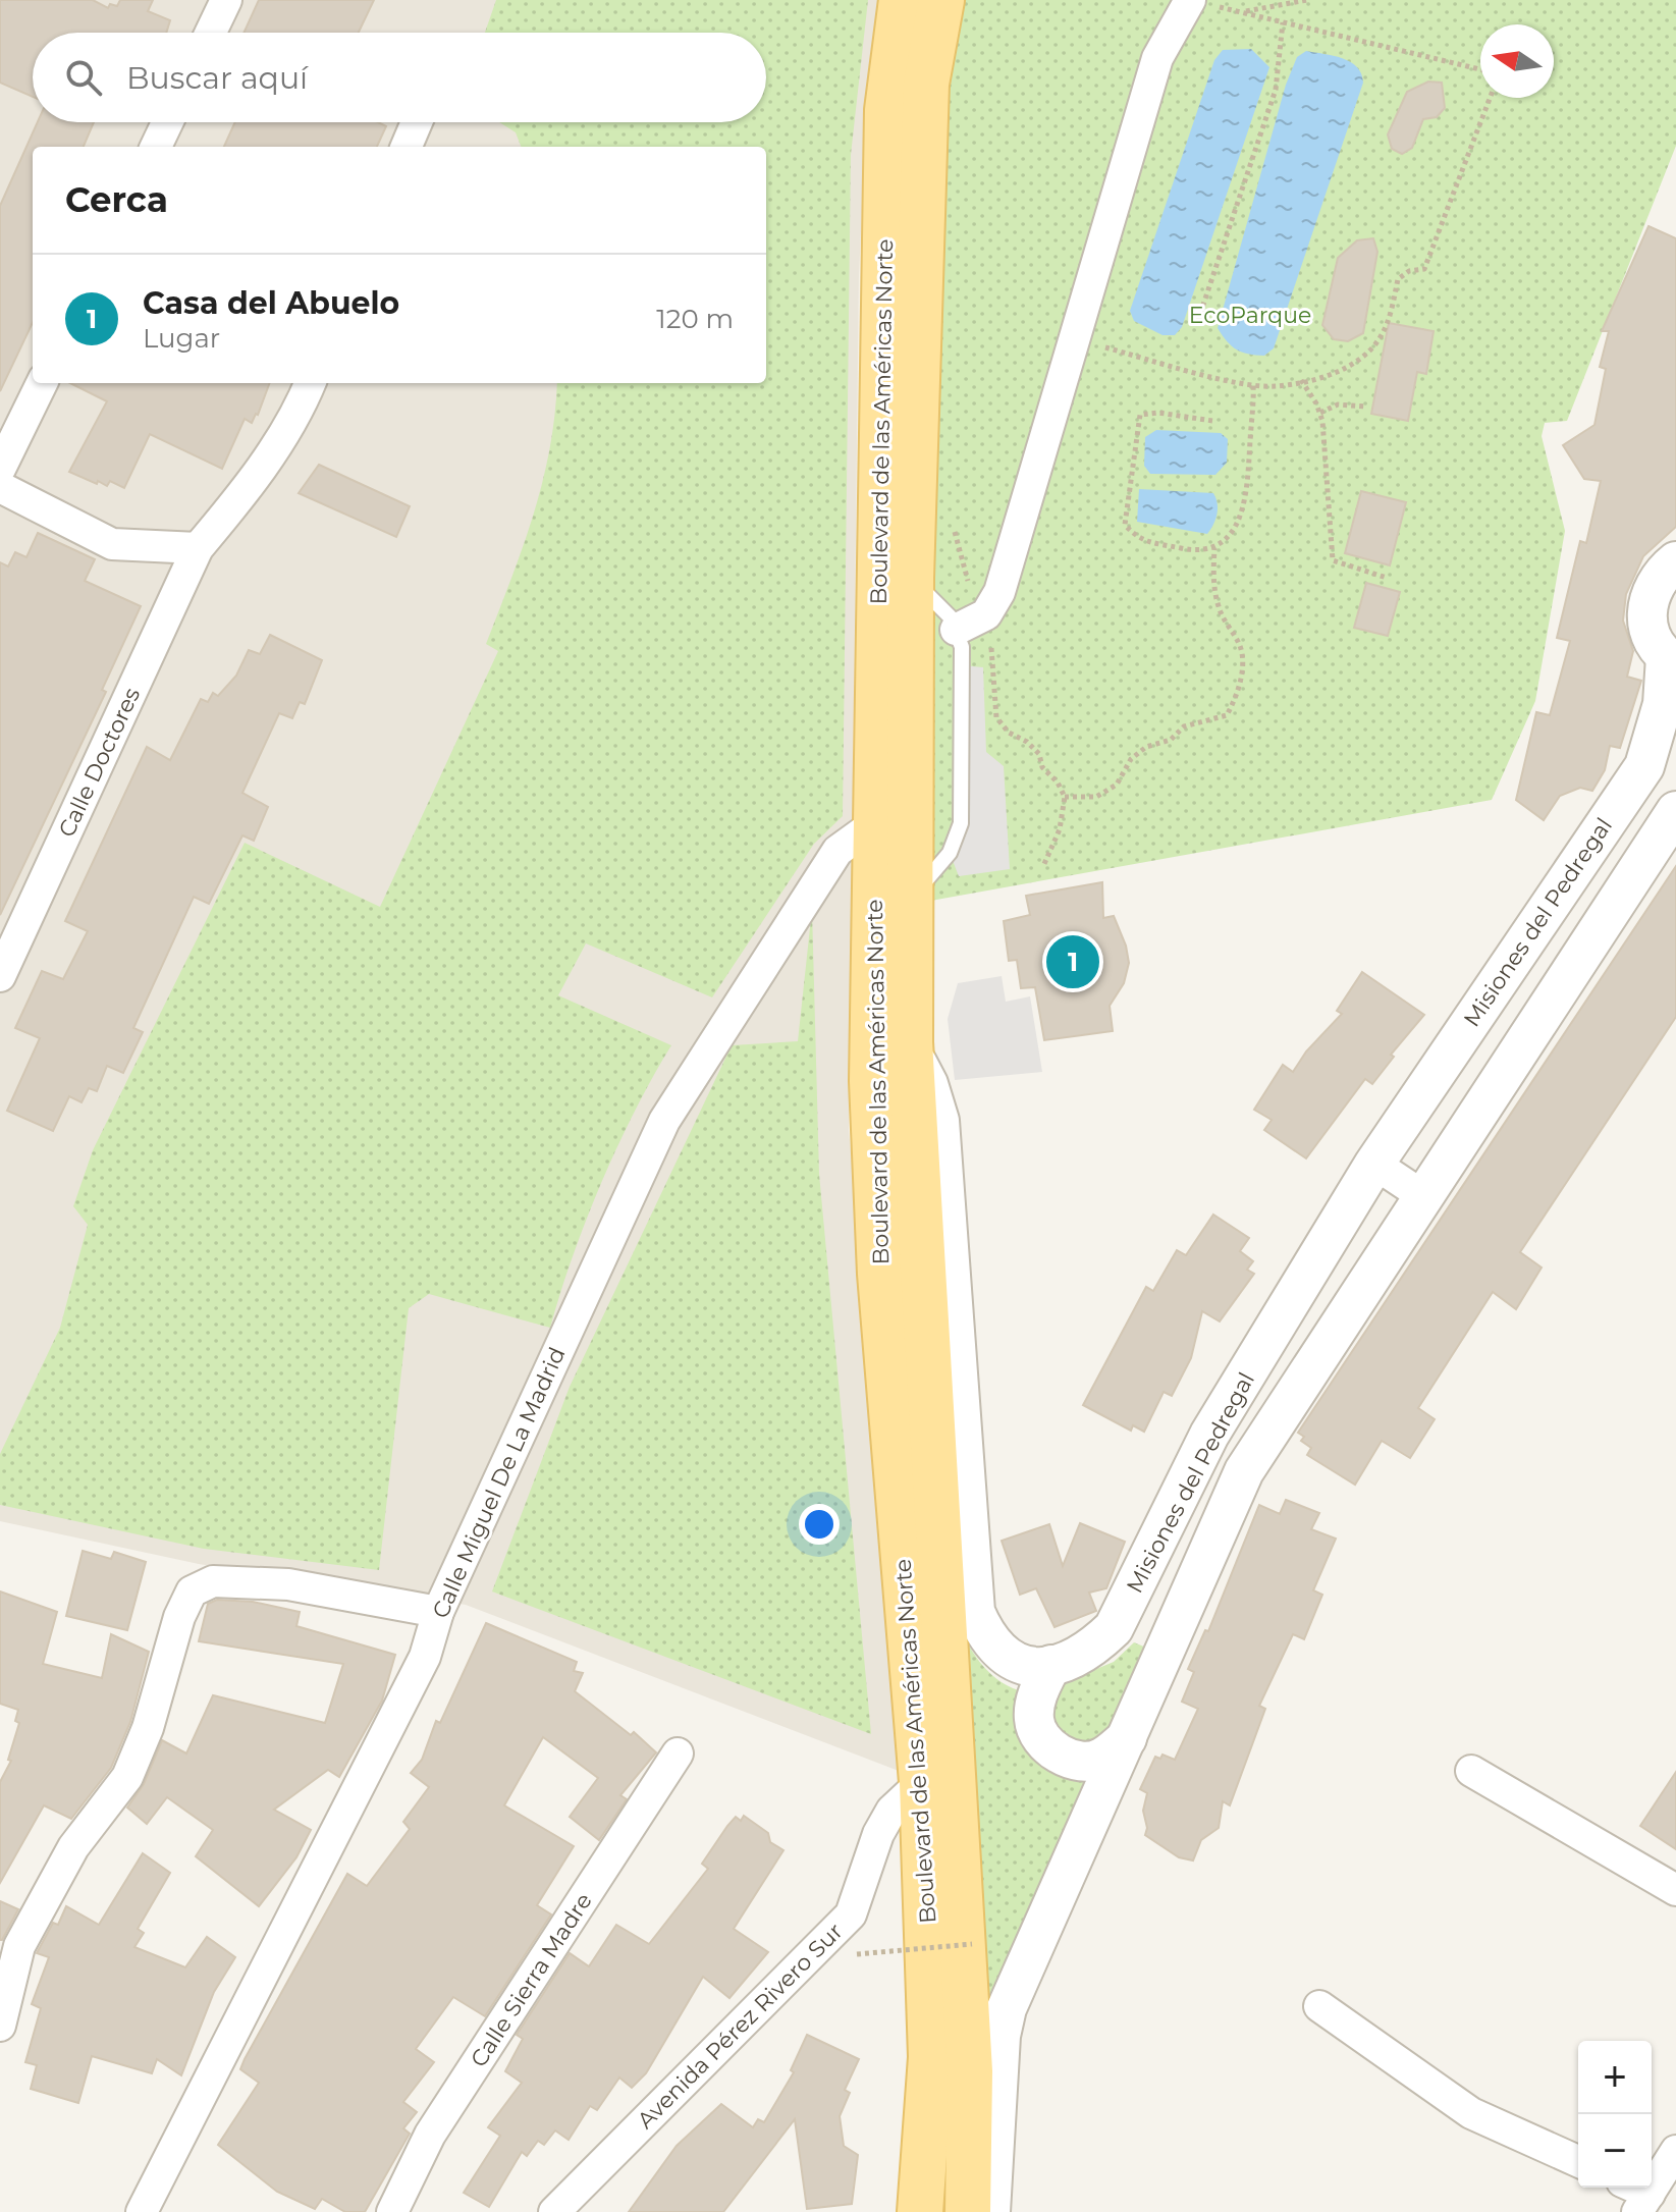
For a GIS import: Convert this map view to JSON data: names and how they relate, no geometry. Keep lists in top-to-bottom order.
{
  "streets": {
    "main road": ["Boulevard de las Américas Norte"],
    "street": [
      "Calle Doctores",
      "Misiones del Pedregal",
      "Calle Miguel De La Madrid",
      "Calle Sierra Madre",
      "Avenida Pérez Rivero Sur"
    ]
  },
  "crossings": [
    ["Boulevard de las Américas Norte", "Misiones del Pedregal"],
    ["Boulevard de las Américas Norte", "Calle Miguel De La Madrid"],
    ["Boulevard de las Américas Norte", "Avenida Pérez Rivero Sur"]
  ],
  "parks": ["EcoParque"],
  "north": "left",
  "page": {
    "search": "Buscar aquí",
    "heading": "Cerca",
    "list": [
      {
        "mark": "1",
        "name": "Casa del Abuelo",
        "note": "Lugar",
        "value": "120 m"
      }
    ],
    "pins": "1",
    "map_buttons": ["+", "−"]
  }
}
